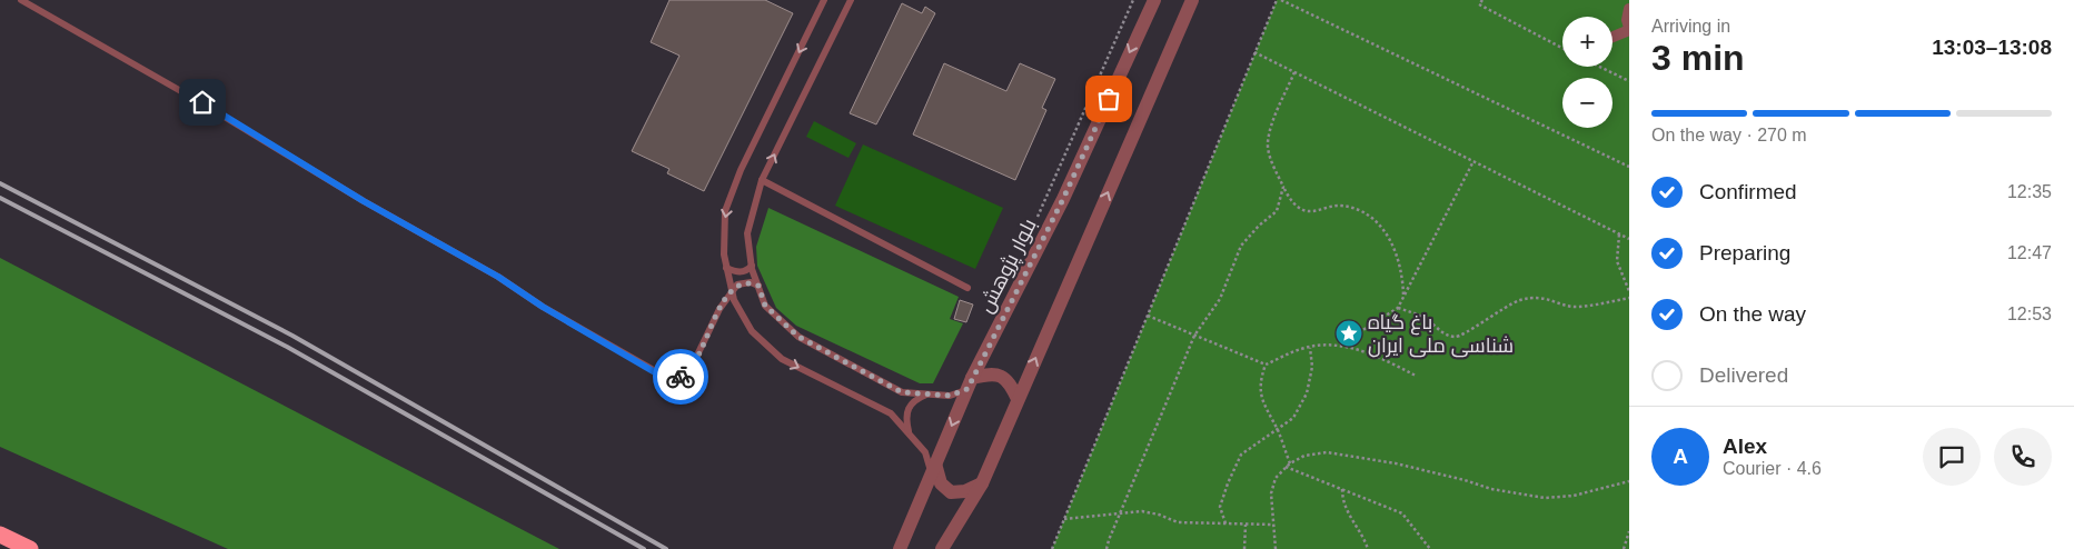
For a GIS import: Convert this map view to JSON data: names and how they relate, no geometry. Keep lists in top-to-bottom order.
{
  "streets": {
    "street": ["بلوار پژوهش"]
  },
  "places": {
    "place": ["باغ گیاه‌ شناسی ملی ایران"]
  },
  "page": {
    "heading": ["3 min", "Arriving in", "13:03–13:08"],
    "panel": ["Alex", "Courier · 4.6"],
    "map_buttons": ["+", "−"],
    "bar": "On the way · 270 m",
    "list": [
      ["Confirmed", "12:35"],
      ["Preparing", "12:47"],
      ["On the way", "12:53"],
      "Delivered"
    ],
    "round": "A"
  }
}
